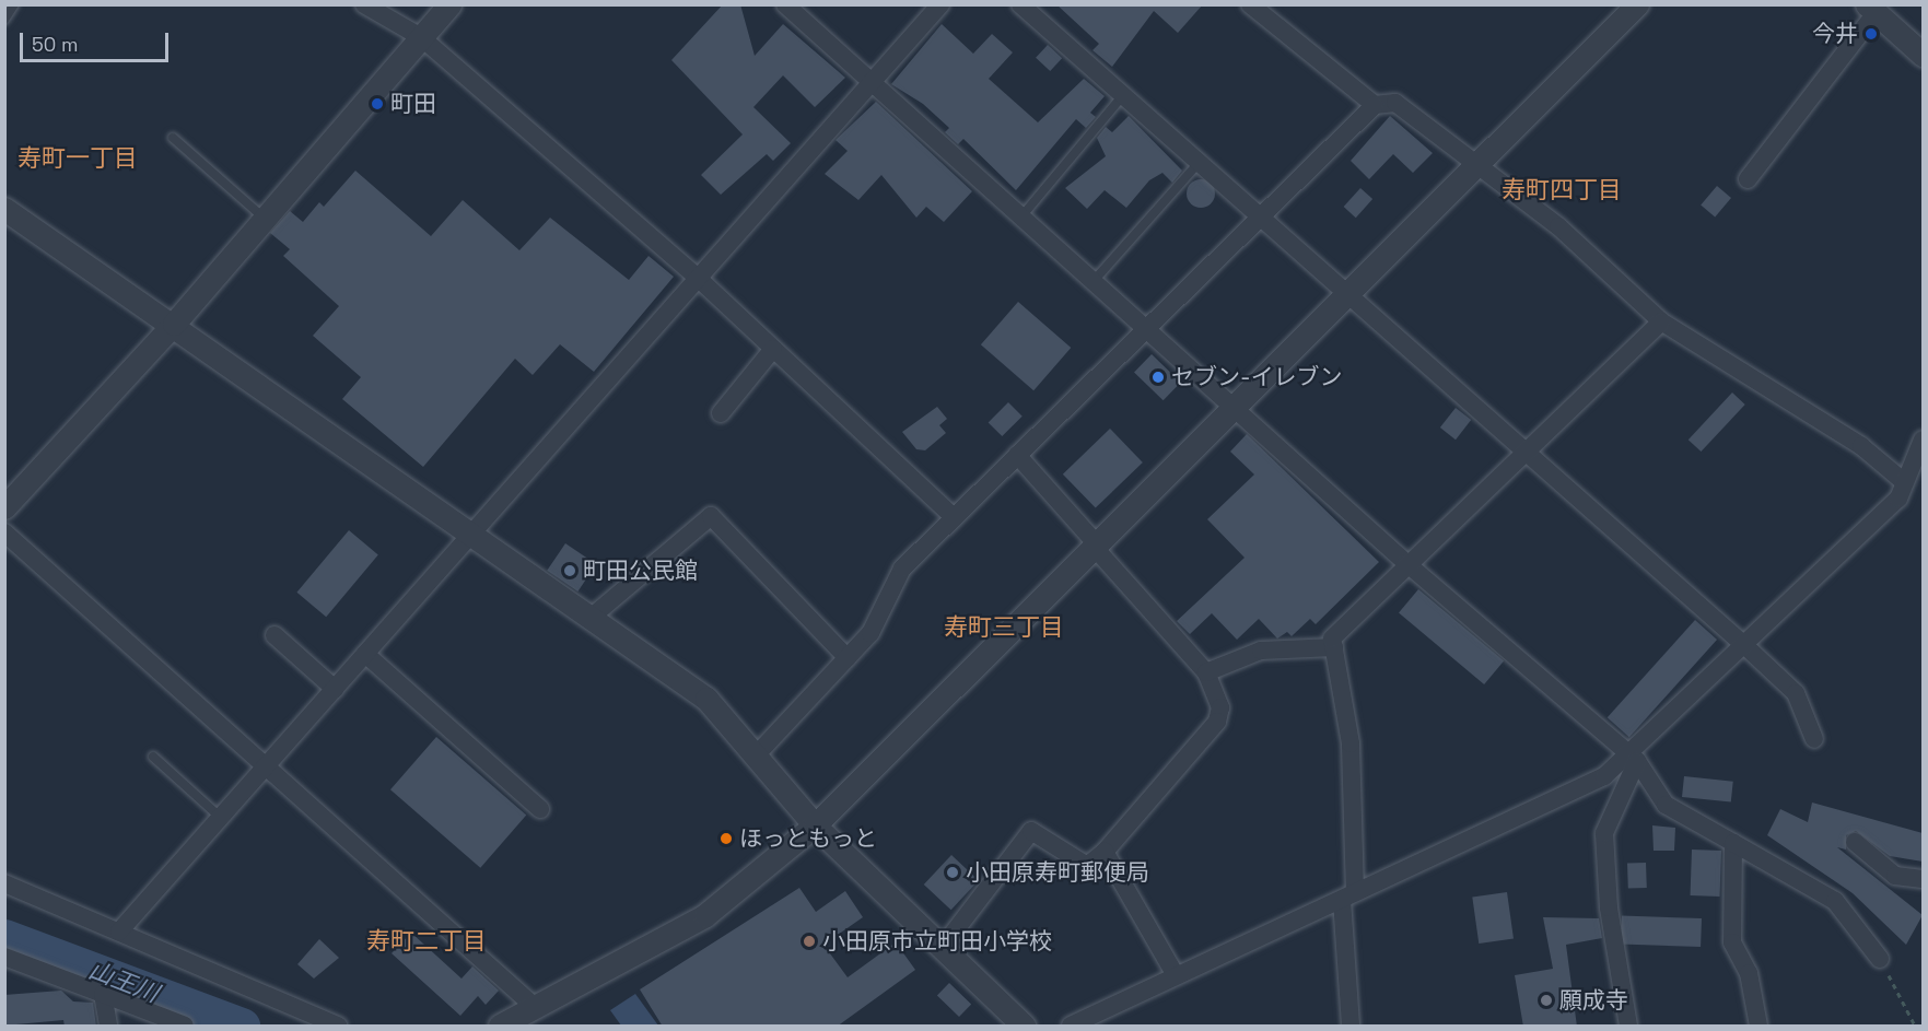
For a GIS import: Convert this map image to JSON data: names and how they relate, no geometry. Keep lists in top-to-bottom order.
{
  "districts": [
    "寿町一丁目",
    "寿町四丁目",
    "寿町三丁目",
    "寿町二丁目"
  ],
  "water": ["山王川"],
  "places": [
    "今井",
    "町田",
    "セブン-イレブン",
    "町田公民館",
    "ほっともっと",
    "小田原寿町郵便局",
    "小田原市立町田小学校",
    "願成寺"
  ],
  "scale_bar": "50 m"
}
